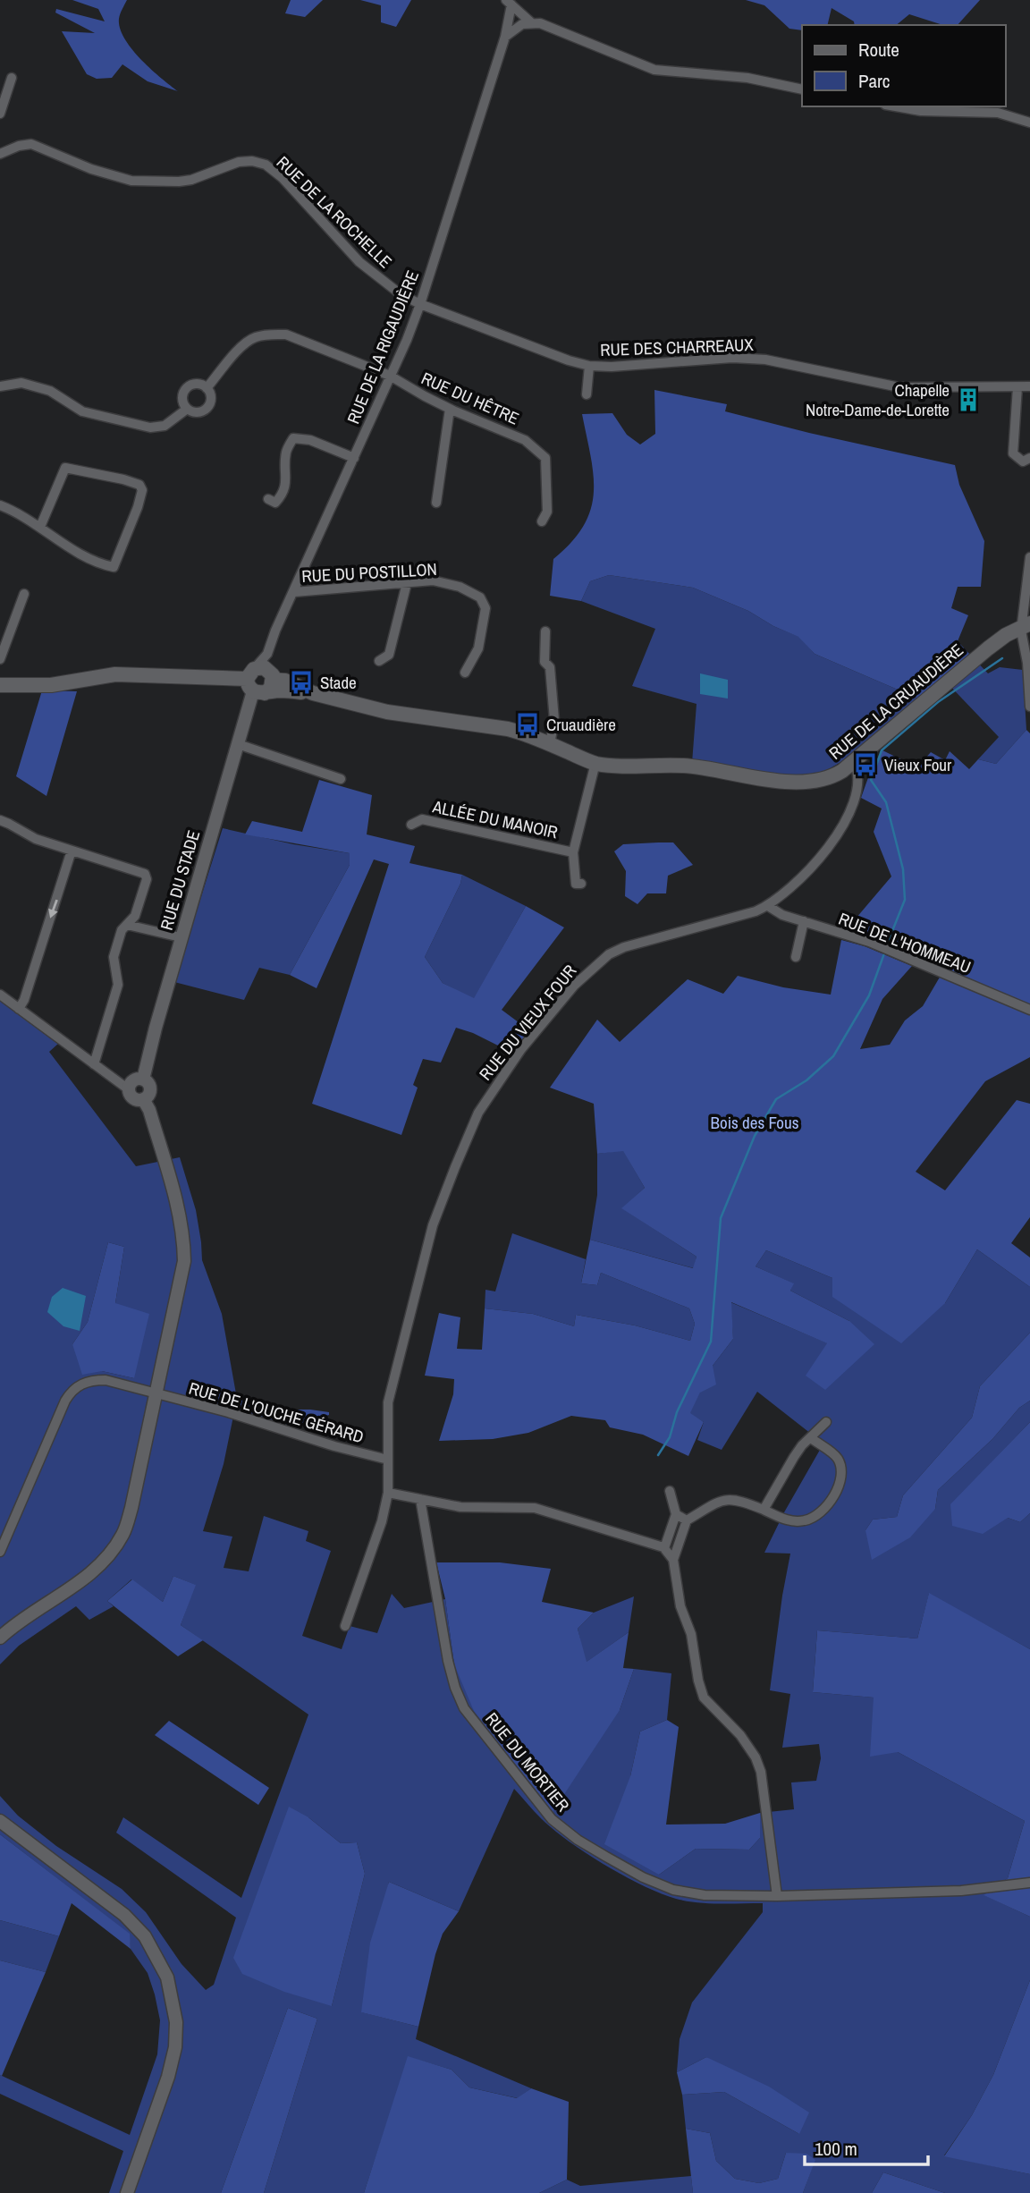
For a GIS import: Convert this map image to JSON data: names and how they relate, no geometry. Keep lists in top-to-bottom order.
{
  "streets": {
    "main road": ["RUE DE LA CRUAUDIÈRE"],
    "street": [
      "RUE DE LA ROCHELLE",
      "RUE DE LA RIGAUDIÈRE",
      "RUE DES CHARREAUX",
      "RUE DU HÊTRE",
      "RUE DU POSTILLON",
      "ALLÉE DU MANOIR",
      "RUE DU STADE",
      "RUE DE L'HOMMEAU",
      "RUE DU VIEUX FOUR",
      "RUE DE L'OUCHE GÉRARD",
      "RUE DU MORTIER"
    ]
  },
  "crossings": [
    ["RUE DE LA ROCHELLE", "RUE DE LA RIGAUDIÈRE"],
    ["RUE DE LA ROCHELLE", "RUE DES CHARREAUX"],
    ["RUE DE LA RIGAUDIÈRE", "RUE DES CHARREAUX"],
    ["RUE DE LA RIGAUDIÈRE", "RUE DU HÊTRE"],
    ["RUE DE LA RIGAUDIÈRE", "RUE DU POSTILLON"],
    ["RUE DE LA RIGAUDIÈRE", "RUE DE LA CRUAUDIÈRE"],
    ["RUE DE LA RIGAUDIÈRE", "RUE DU STADE"],
    ["RUE DE LA CRUAUDIÈRE", "ALLÉE DU MANOIR"],
    ["RUE DE LA CRUAUDIÈRE", "RUE DU STADE"],
    ["RUE DE LA CRUAUDIÈRE", "RUE DU VIEUX FOUR"],
    ["RUE DE L'HOMMEAU", "RUE DU VIEUX FOUR"],
    ["RUE DU VIEUX FOUR", "RUE DE L'OUCHE GÉRARD"]
  ],
  "parks": ["Bois des Fous"],
  "places": {
    "building": ["Chapelle Notre-Dame-de-Lorette"],
    "bus stop": ["Stade", "Cruaudière", "Vieux Four"]
  },
  "legend": ["Route", "Parc"],
  "scale_bar": "100 m"
}
